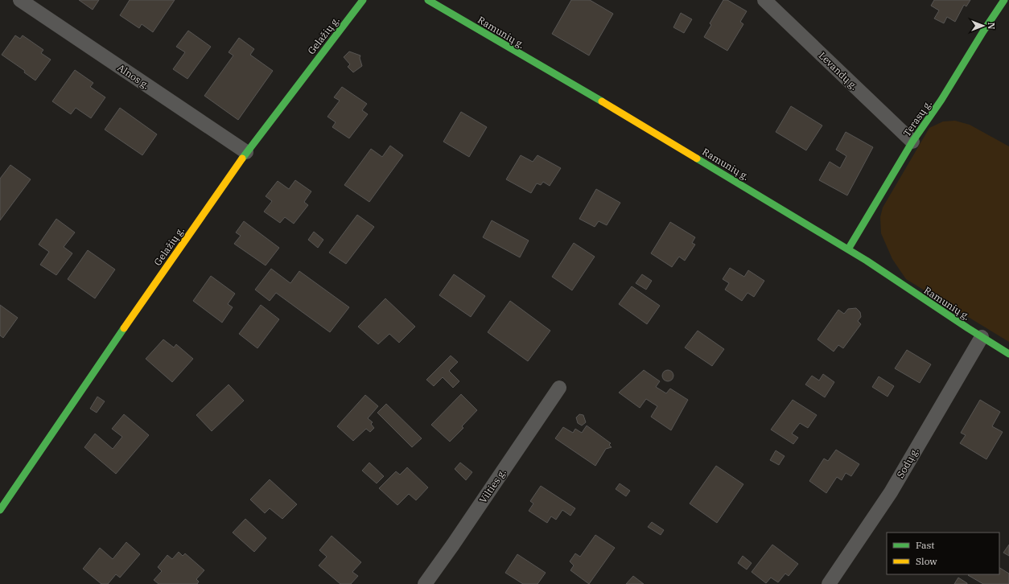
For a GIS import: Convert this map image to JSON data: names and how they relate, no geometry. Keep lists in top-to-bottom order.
{
  "streets": {
    "street": [
      "Ramunių g.",
      "Gelažių g.",
      "Levandų g.",
      "Alnos g.",
      "Terasų g.",
      "Sodų g.",
      "Vilties g."
    ]
  },
  "crossings": [
    ["Ramunių g.", "Terasų g."],
    ["Ramunių g.", "Sodų g."],
    ["Gelažių g.", "Alnos g."],
    ["Levandų g.", "Terasų g."]
  ],
  "legend": ["Fast", "Slow"],
  "north": "right"
}
